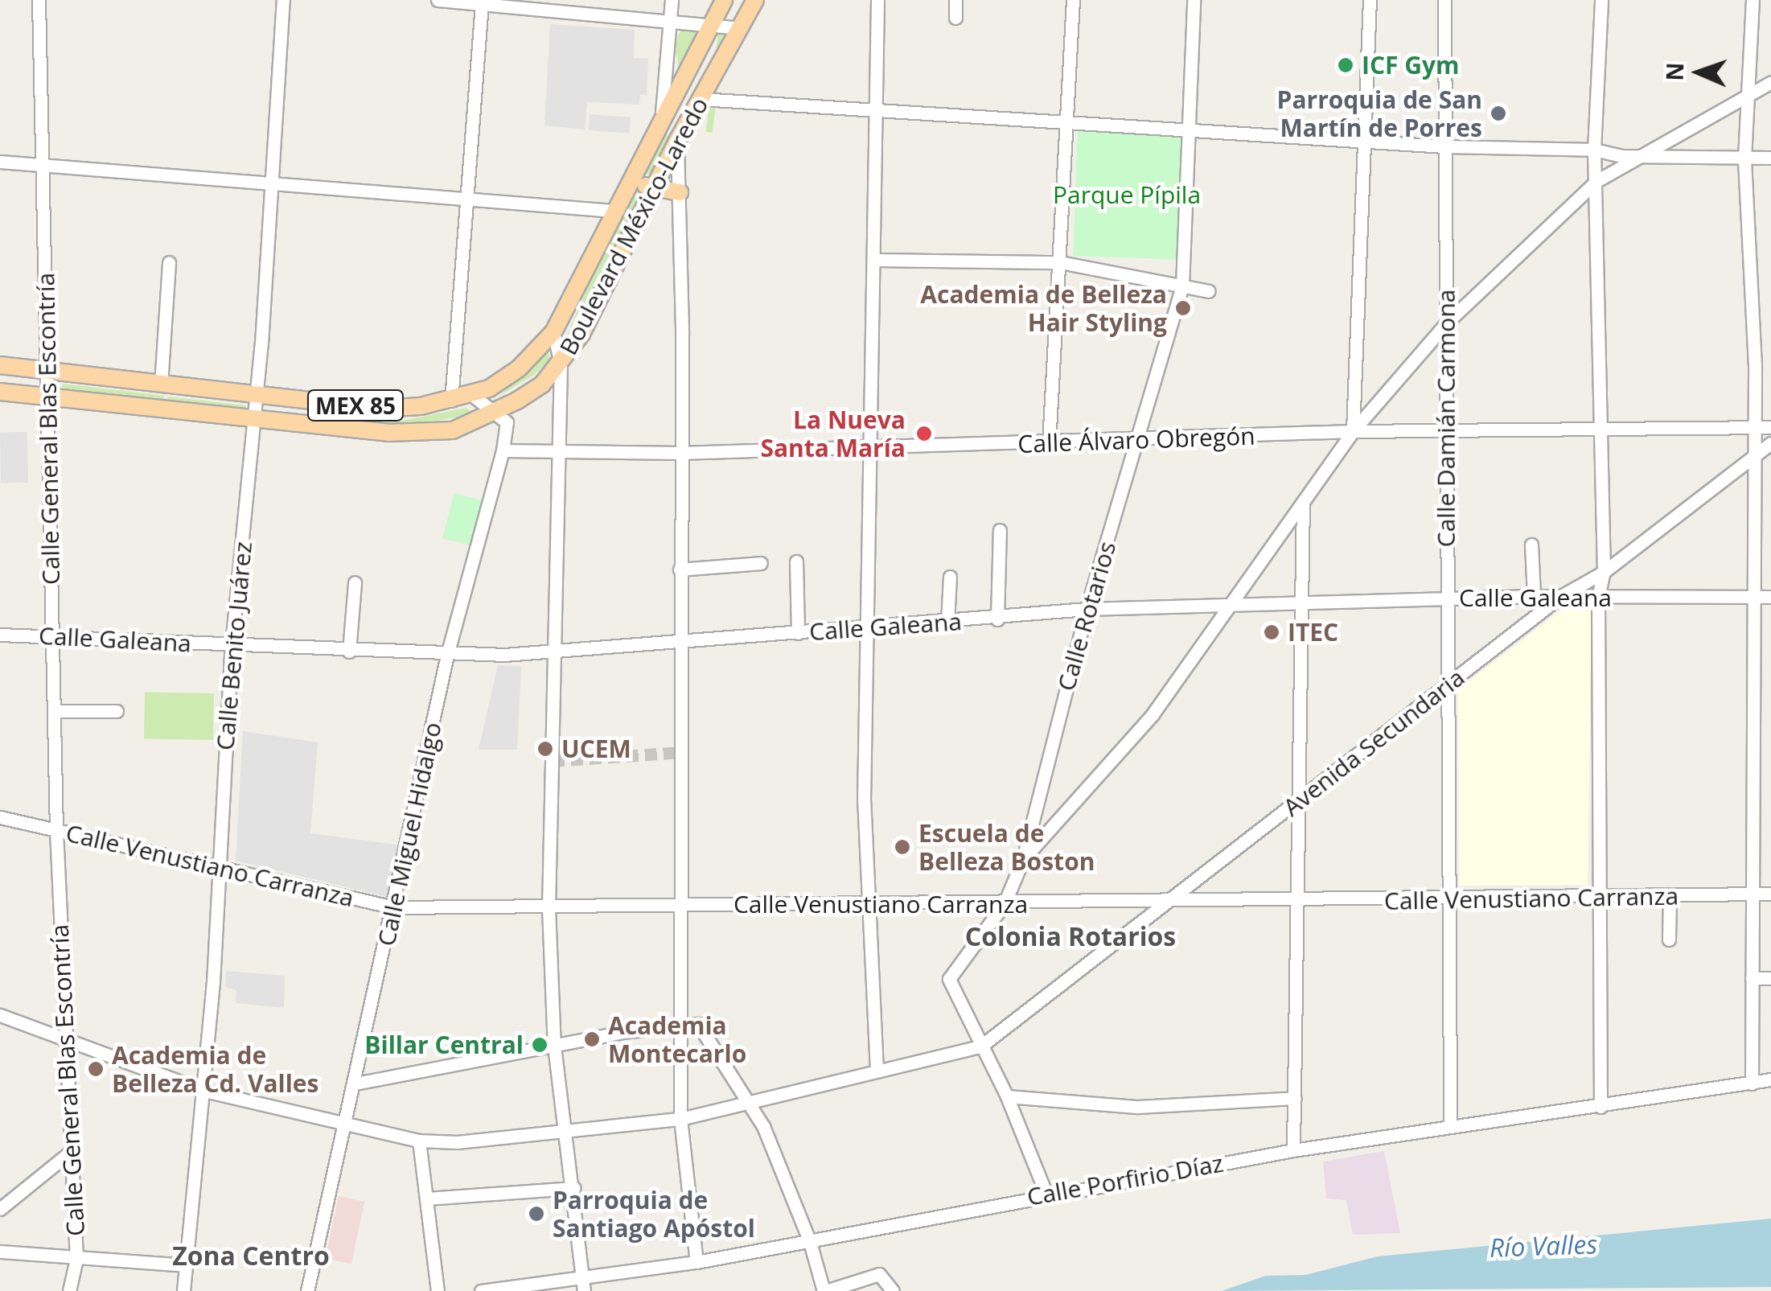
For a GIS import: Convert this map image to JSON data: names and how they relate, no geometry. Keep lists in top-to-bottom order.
{
  "streets": {
    "main road": ["Boulevard México-Laredo", "MEX 85"],
    "street": [
      "Calle Damián Carmona",
      "Calle General Blas Escontría",
      "Calle Álvaro Obregón",
      "Calle Galeana",
      "Calle Rotarios",
      "Calle Benito Juárez",
      "Avenida Secundaria",
      "Calle Miguel Hidalgo",
      "Calle Venustiano Carranza",
      "Calle Porfirio Díaz"
    ]
  },
  "crossings": [
    ["Boulevard México-Laredo", "Calle General Blas Escontría"],
    ["Boulevard México-Laredo", "Calle Benito Juárez"],
    ["Boulevard México-Laredo", "Calle Miguel Hidalgo"],
    ["Calle Damián Carmona", "Calle Álvaro Obregón"],
    ["Calle Damián Carmona", "Calle Galeana"],
    ["Calle Damián Carmona", "Avenida Secundaria"],
    ["Calle Damián Carmona", "Calle Venustiano Carranza"],
    ["Calle Damián Carmona", "Calle Porfirio Díaz"],
    ["Calle General Blas Escontría", "Calle Galeana"],
    ["Calle General Blas Escontría", "Calle Venustiano Carranza"],
    ["Calle Álvaro Obregón", "Calle Rotarios"],
    ["Calle Álvaro Obregón", "Calle Miguel Hidalgo"],
    ["Calle Galeana", "Calle Rotarios"],
    ["Calle Galeana", "Calle Benito Juárez"],
    ["Calle Galeana", "Avenida Secundaria"],
    ["Calle Galeana", "Calle Miguel Hidalgo"],
    ["Calle Rotarios", "Avenida Secundaria"],
    ["Calle Rotarios", "Calle Venustiano Carranza"],
    ["Calle Rotarios", "Calle Porfirio Díaz"],
    ["Calle Benito Juárez", "Calle Venustiano Carranza"],
    ["Avenida Secundaria", "Calle Venustiano Carranza"],
    ["Calle Miguel Hidalgo", "Calle Venustiano Carranza"]
  ],
  "districts": ["Colonia Rotarios", "Zona Centro"],
  "water": ["Río Valles"],
  "parks": ["Parque Pípila"],
  "places": [
    "ICF Gym",
    "Parroquia de San Martín de Porres",
    "Academia de Belleza Hair Styling",
    "La Nueva Santa María",
    "ITEC",
    "UCEM",
    "Escuela de Belleza Boston",
    "Academia Montecarlo",
    "Billar Central",
    "Academia de Belleza Cd. Valles",
    "Parroquia de Santiago Apóstol"
  ],
  "north": "left"
}
